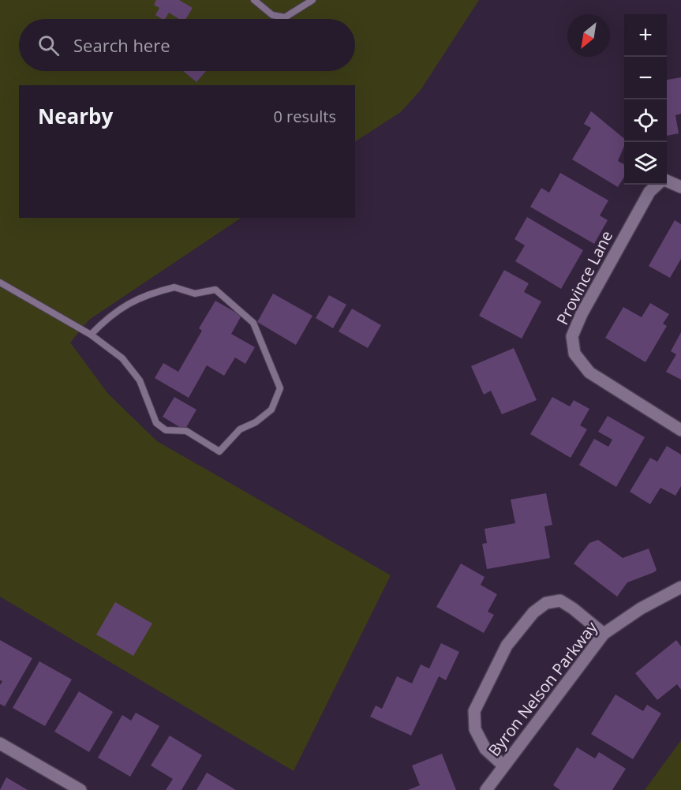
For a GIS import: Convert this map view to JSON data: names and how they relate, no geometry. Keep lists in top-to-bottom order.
{
  "streets": {
    "street": ["Province Lane", "Byron Nelson Parkway"]
  },
  "north": "bottom left",
  "page": {
    "map_buttons": ["+", "−"],
    "search": "Search here",
    "heading": ["Nearby", "0 results"]
  }
}
